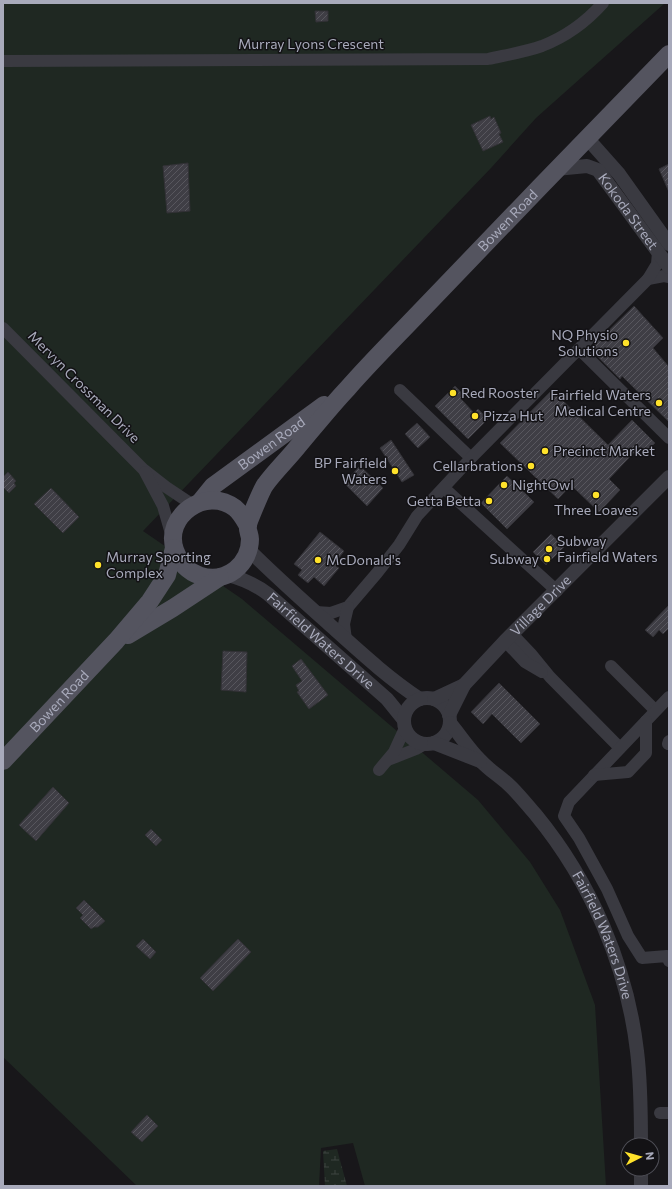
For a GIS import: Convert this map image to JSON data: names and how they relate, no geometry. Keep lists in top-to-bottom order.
{
  "streets": {
    "main road": ["Bowen Road"],
    "street": [
      "Murray Lyons Crescent",
      "Kokoda Street",
      "Mervyn Crossman Drive",
      "Village Drive",
      "Fairfield Waters Drive"
    ]
  },
  "crossings": [
    ["Kokoda Street", "Bowen Road"],
    ["Bowen Road", "Mervyn Crossman Drive"],
    ["Bowen Road", "Fairfield Waters Drive"],
    ["Mervyn Crossman Drive", "Fairfield Waters Drive"],
    ["Village Drive", "Fairfield Waters Drive"]
  ],
  "places": [
    "NQ Physio Solutions",
    "Red Rooster",
    "Fairfield Waters Medical Centre",
    "Pizza Hut",
    "Precinct Market",
    "Cellarbrations",
    "BP Fairfield Waters",
    "NightOwl",
    "Three Loaves",
    "Getta Betta",
    "Subway Fairfield Waters",
    "Subway",
    "McDonald's",
    "Murray Sporting Complex"
  ],
  "north": "right"
}
